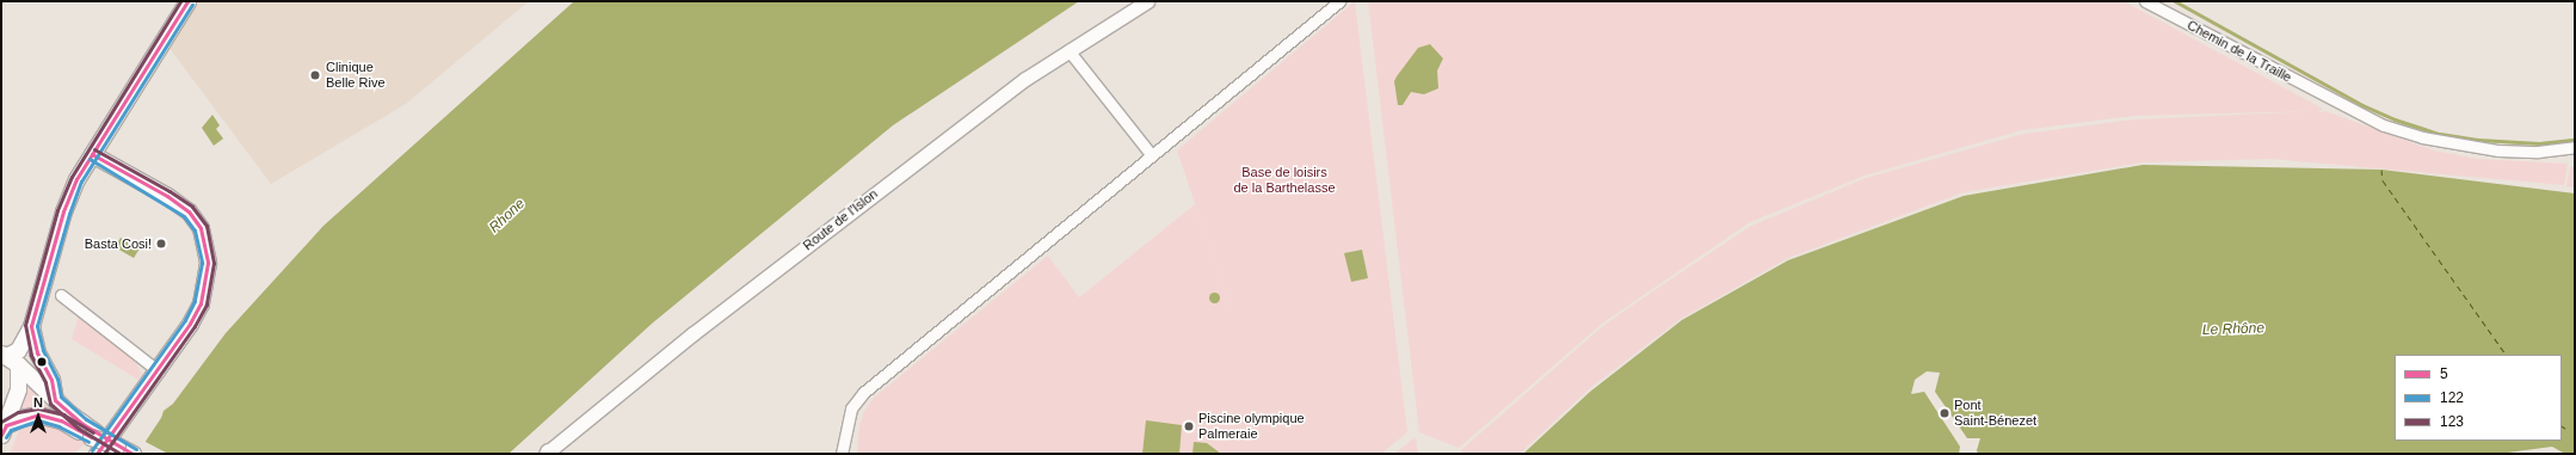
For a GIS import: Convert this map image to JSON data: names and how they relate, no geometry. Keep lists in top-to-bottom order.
{
  "streets": {
    "street": ["Chemin de la Traille", "Route de l'Islon"]
  },
  "water": ["Rhone", "Le Rhône"],
  "parks": ["Base de loisirs de la Barthelasse"],
  "places": [
    "Clinique Belle Rive",
    "Basta Cosi!",
    "Pont Saint-Bénezet",
    "Piscine olympique Palmeraie"
  ],
  "lines": ["transit line 5", "transit line 123", "transit line 122"],
  "legend": ["5", "122", "123"],
  "north": "top"
}
